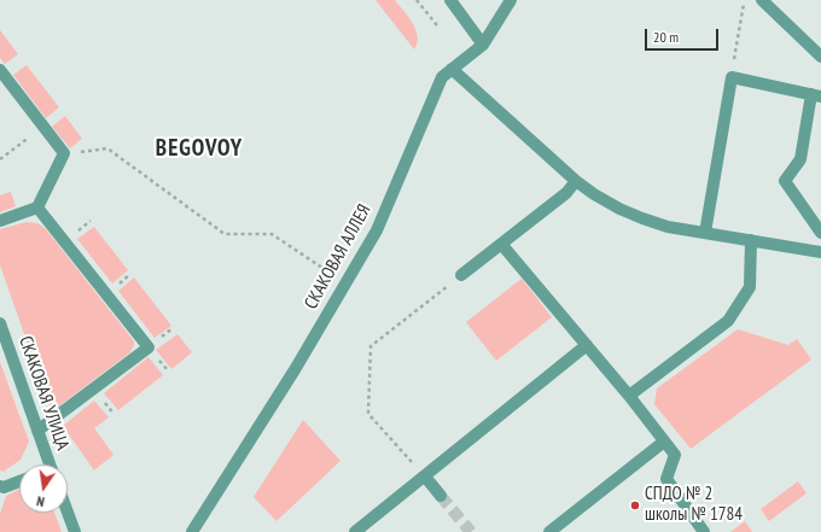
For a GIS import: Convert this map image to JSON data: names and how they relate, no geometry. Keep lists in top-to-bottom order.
{
  "streets": {
    "street": ["СКАКОВАЯ АЛЛЕЯ", "СКАКОВАЯ УЛИЦА"]
  },
  "districts": ["BEGOVOY"],
  "places": ["СПДО № 2 школы № 1784"],
  "scale_bar": "20 m",
  "north": "bottom"
}
